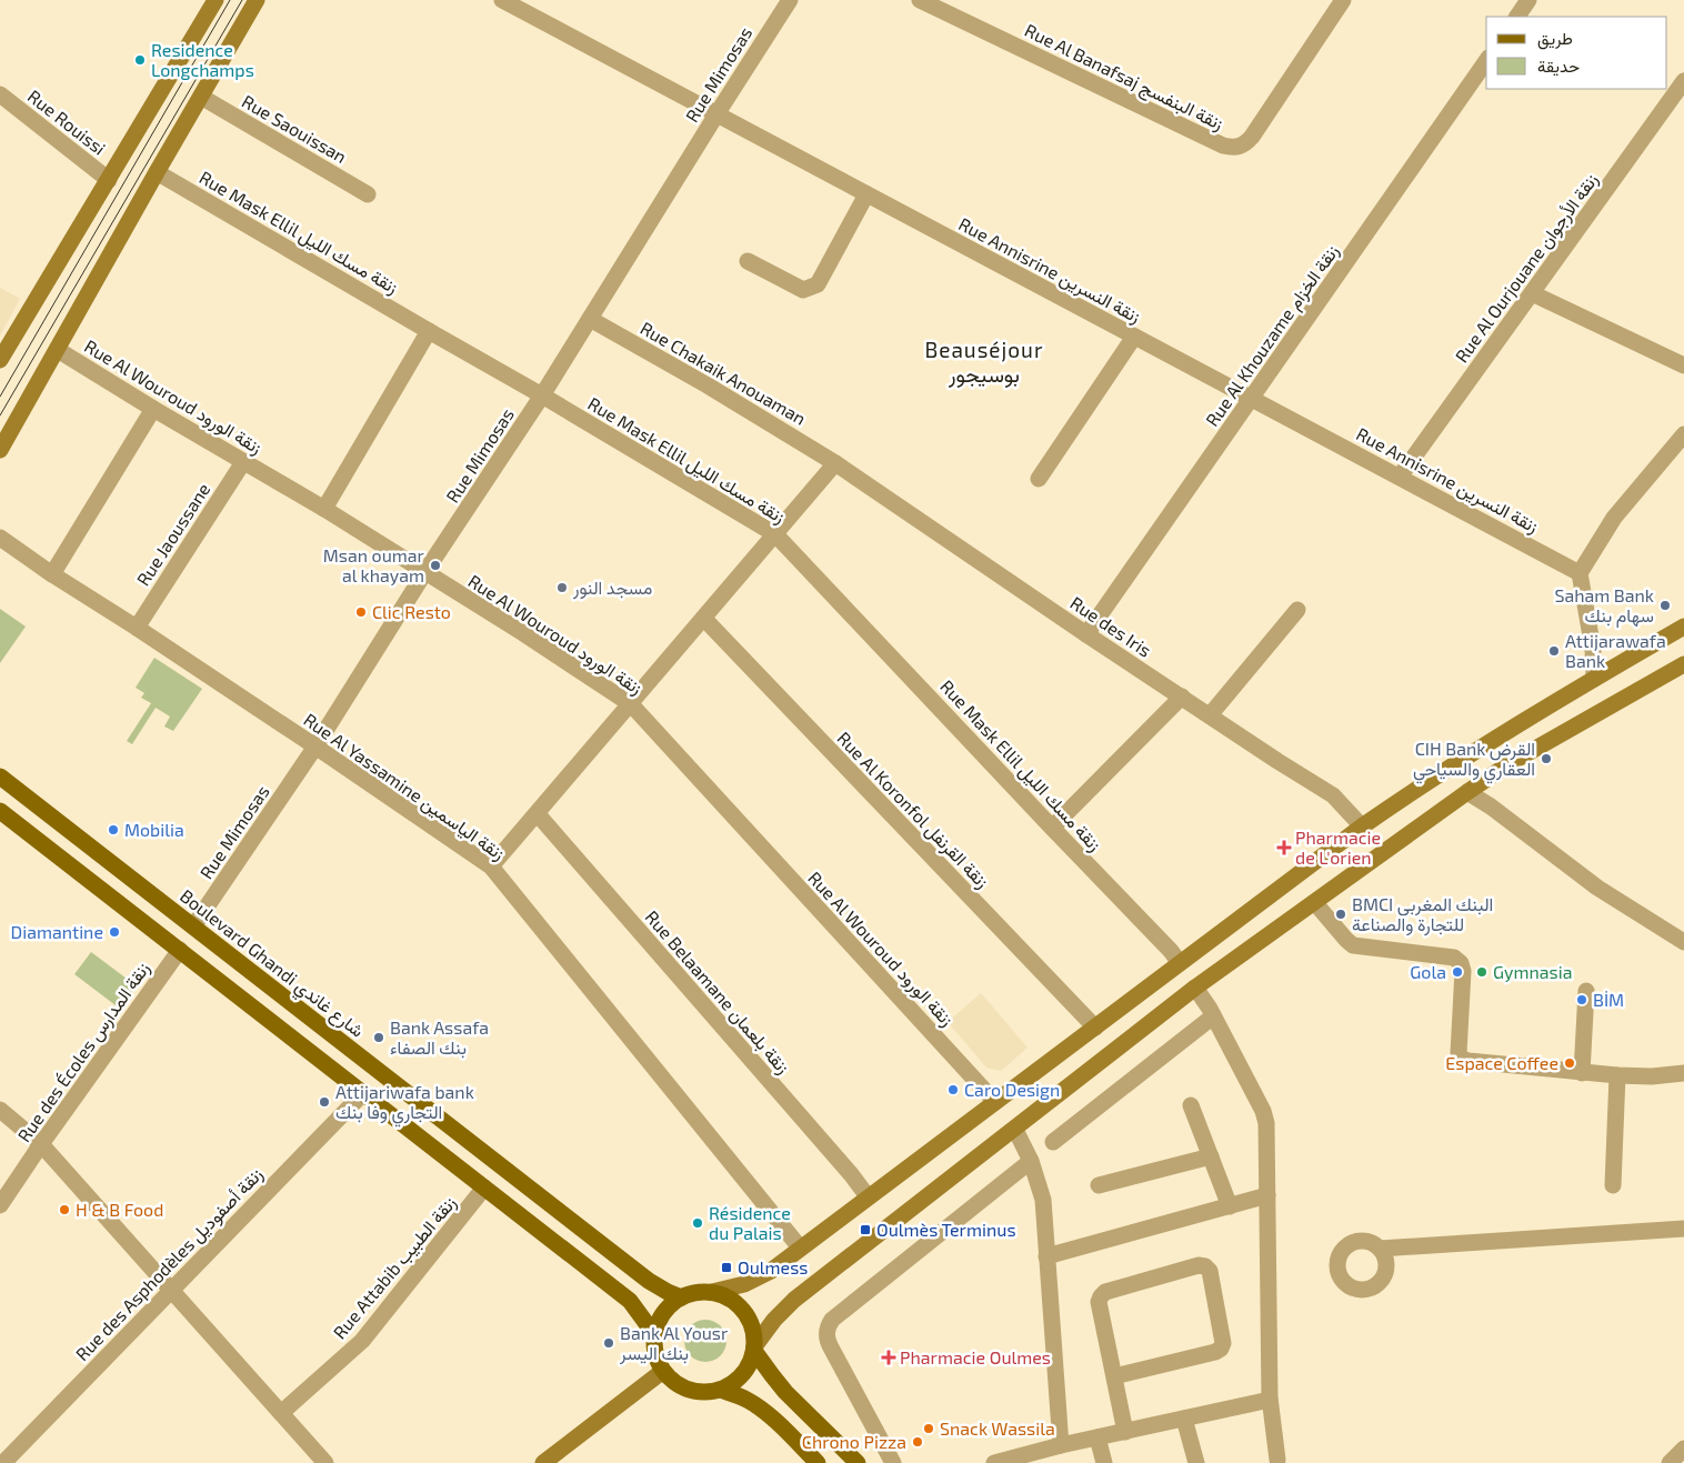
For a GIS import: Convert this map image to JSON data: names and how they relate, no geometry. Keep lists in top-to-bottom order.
{
  "streets": {
    "main road": ["Boulevard Ghandi شارع غاندي"],
    "street": [
      "Rue Mimosas",
      "Rue Al Banafsaj زنقة البنفسج",
      "Rue Rouissi",
      "Rue Saouissan",
      "Rue Mask Ellil زنقة مسك الليل",
      "Rue Al Ourjouane زنقة الأرجوان",
      "Rue Annisrine زنقة النسرين",
      "Rue Al Khouzame زنقة الخزام",
      "Rue Chakaik Anouaman",
      "Rue Al Wouroud زنقة الورود",
      "Rue Jaoussane",
      "Rue des Iris",
      "Rue Al Yassamine زنقة الياسمين",
      "Rue Al Koronfol زنقة القرنفل",
      "Rue Belaamane زنقة بلعمان",
      "Rue des Écoles زنقة المدارس",
      "Rue des Asphodèles زنقة أصفوديل",
      "Rue Attabib زنقة الطبيب"
    ]
  },
  "crossings": [
    ["Rue Mimosas", "Rue Mask Ellil زنقة مسك الليل"],
    ["Rue Mimosas", "Rue Annisrine زنقة النسرين"],
    ["Rue Mimosas", "Rue Chakaik Anouaman"],
    ["Rue Mimosas", "Rue Al Wouroud زنقة الورود"],
    ["Rue Mimosas", "Rue Al Yassamine زنقة الياسمين"],
    ["Rue Mimosas", "Boulevard Ghandi شارع غاندي"],
    ["Rue Al Ourjouane زنقة الأرجوان", "Rue Annisrine زنقة النسرين"],
    ["Rue Annisrine زنقة النسرين", "Rue Al Khouzame زنقة الخزام"],
    ["Rue Al Khouzame زنقة الخزام", "Rue des Iris"],
    ["Rue Chakaik Anouaman", "Rue des Iris"],
    ["Rue Al Wouroud زنقة الورود", "Rue Jaoussane"],
    ["Rue Jaoussane", "Rue Al Yassamine زنقة الياسمين"]
  ],
  "districts": ["Beauséjour بوسيجور"],
  "places": {
    "other": [
      "Residence Longchamps",
      "Msan oumar al khayam",
      "مسجد النور",
      "Saham Bank سهام بنك",
      "Clic Resto",
      "Attijarawafa Bank",
      "CIH Bank القرض العقاري والسياحي",
      "Mobilia",
      "BMCI البنك المغربي للتجارة والصناعة",
      "Diamantine",
      "Gola",
      "Gymnasia",
      "BİM",
      "Bank Assafa بنك الصفاء",
      "Espace Coffee",
      "Caro Design",
      "Attijariwafa bank التجاري وفا بنك",
      "H & B Food",
      "Résidence du Palais",
      "Bank Al Yousr بنك اليسر",
      "Snack Wassila",
      "Chrono Pizza"
    ],
    "health": ["Pharmacie de L'orien", "Pharmacie Oulmes"],
    "transit": ["Oulmès Terminus", "Oulmess"]
  },
  "legend": ["طريق", "حديقة"]
}
